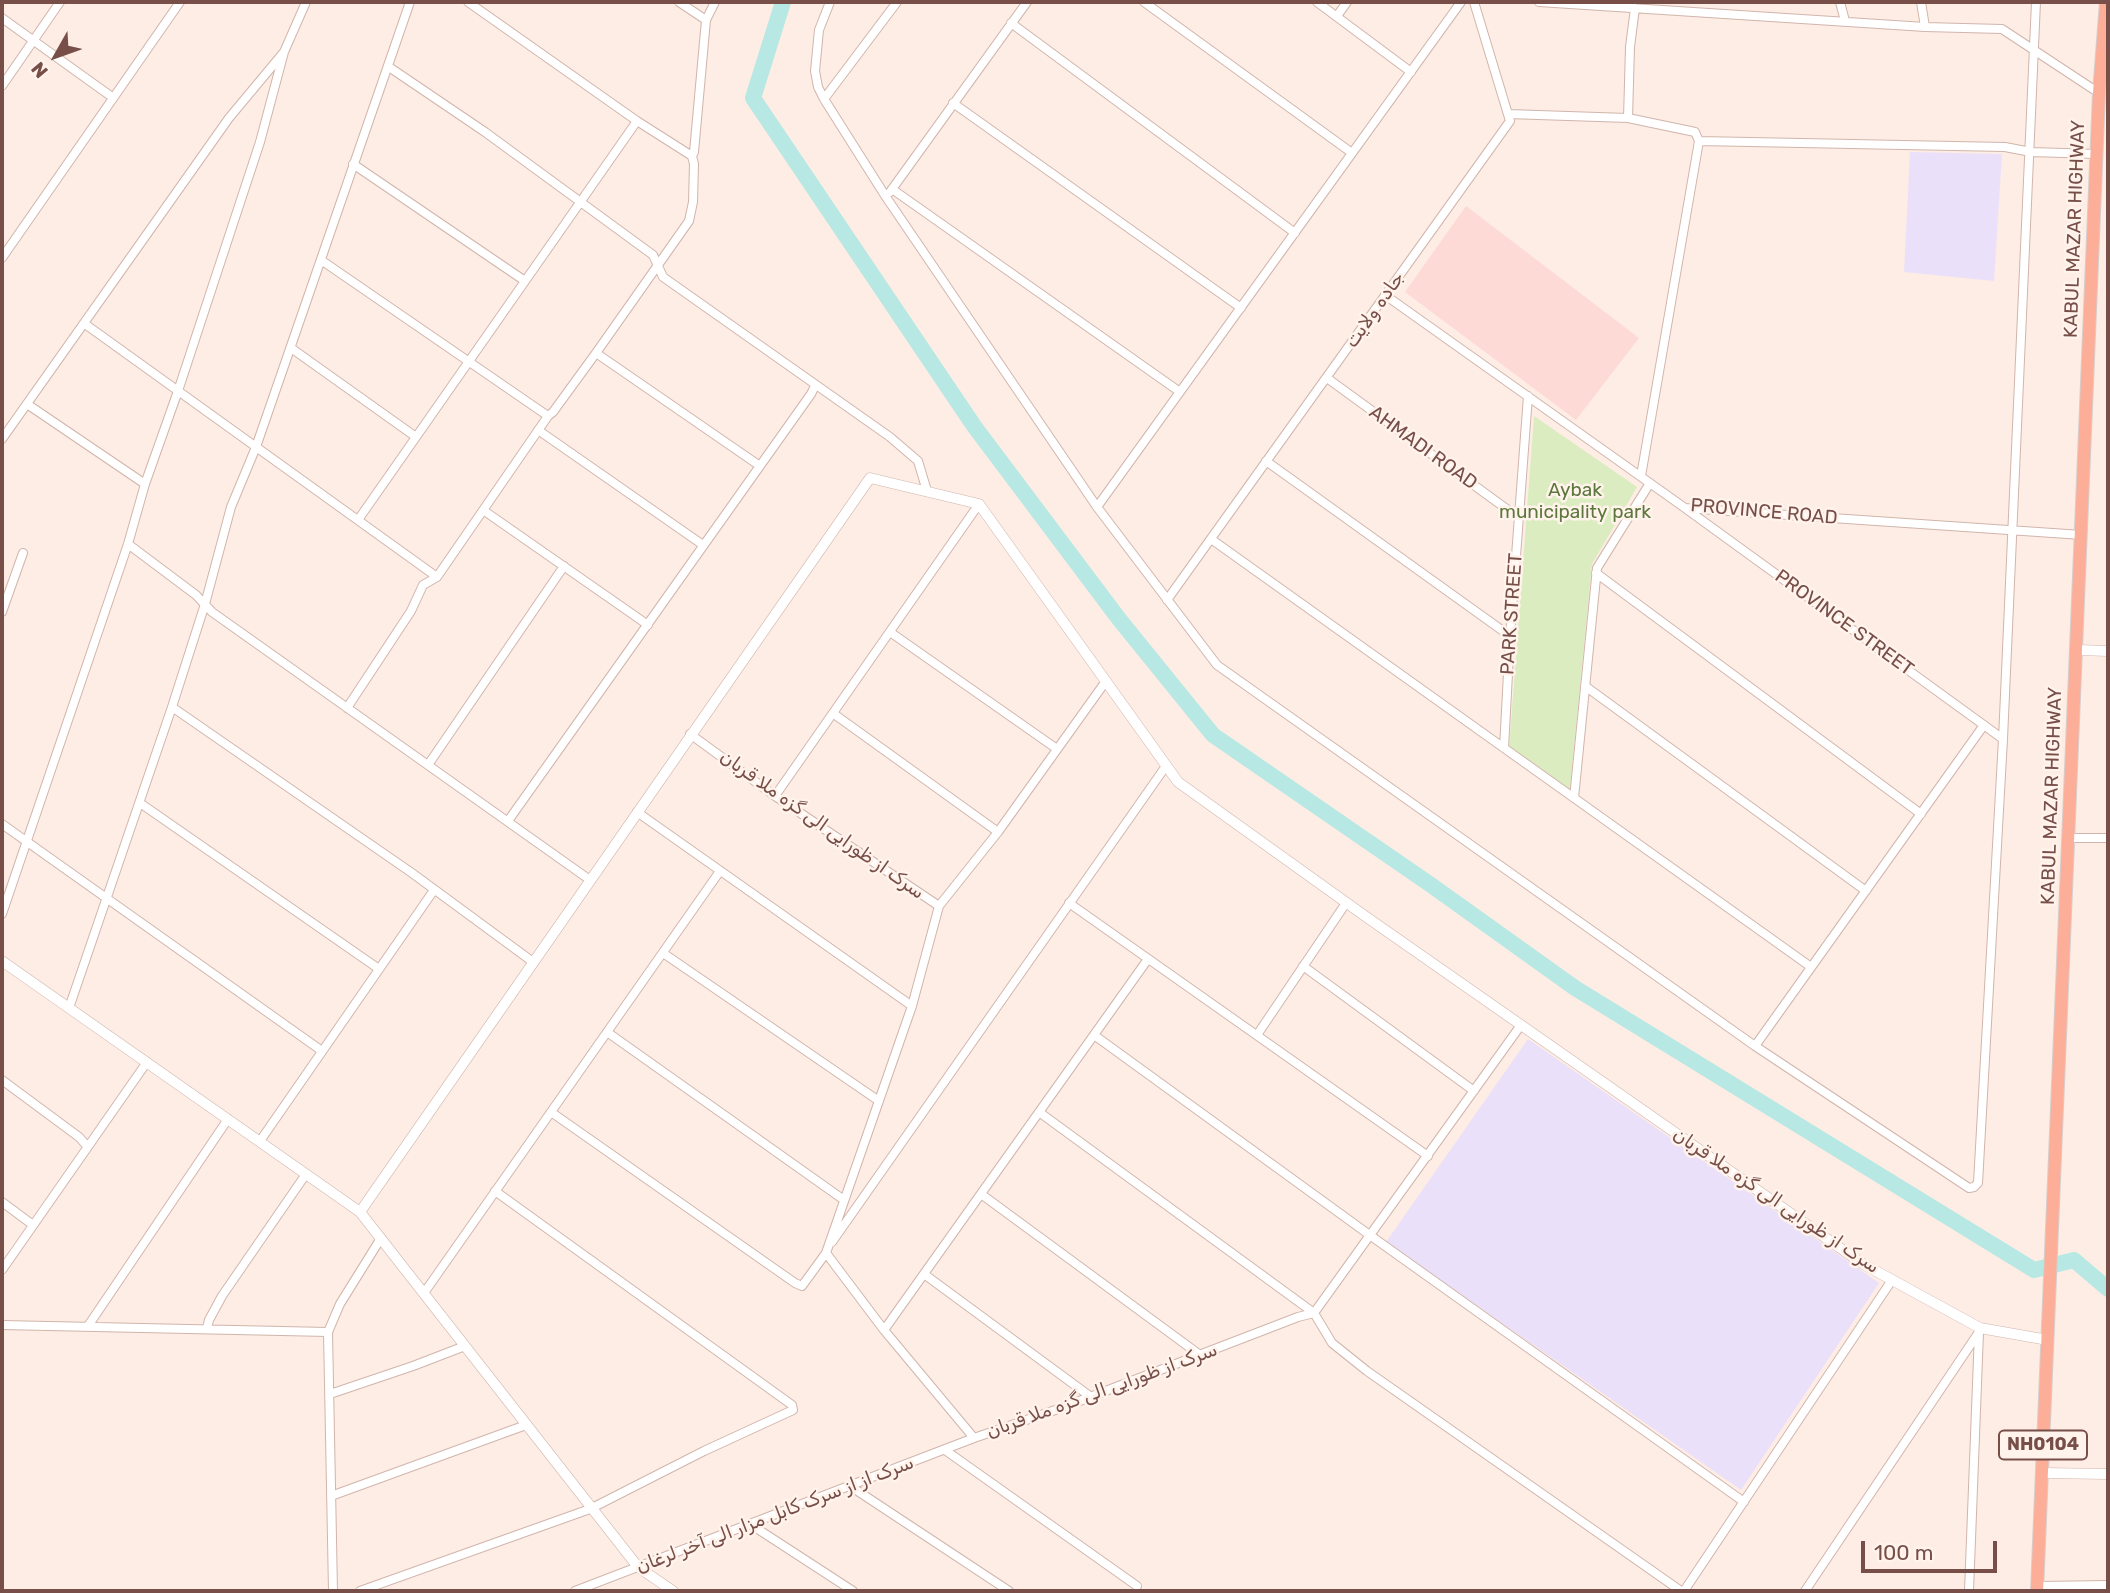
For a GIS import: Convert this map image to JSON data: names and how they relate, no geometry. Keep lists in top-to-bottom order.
{
  "streets": {
    "highway": ["KABUL MAZAR HIGHWAY", "NH0104"],
    "street": [
      "جاده ولایت",
      "AHMADI ROAD",
      "PROVINCE ROAD",
      "PARK STREET",
      "PROVINCE STREET",
      "سرک از ظورایی الی گزه ملا قربان",
      "سرک از از سرک کابل مزار الی آخر لرغان"
    ]
  },
  "crossings": [
    ["KABUL MAZAR HIGHWAY", "PROVINCE ROAD"],
    ["KABUL MAZAR HIGHWAY", "سرک از ظورایی الی گزه ملا قربان"],
    ["جاده ولایت", "AHMADI ROAD"],
    ["جاده ولایت", "PROVINCE ROAD"],
    ["AHMADI ROAD", "PARK STREET"],
    ["PROVINCE ROAD", "PARK STREET"],
    ["PROVINCE ROAD", "PROVINCE STREET"],
    ["سرک از ظورایی الی گزه ملا قربان", "سرک از از سرک کابل مزار الی آخر لرغان"]
  ],
  "parks": ["Aybak municipality park"],
  "scale_bar": "100 m",
  "north": "bottom left"
}
